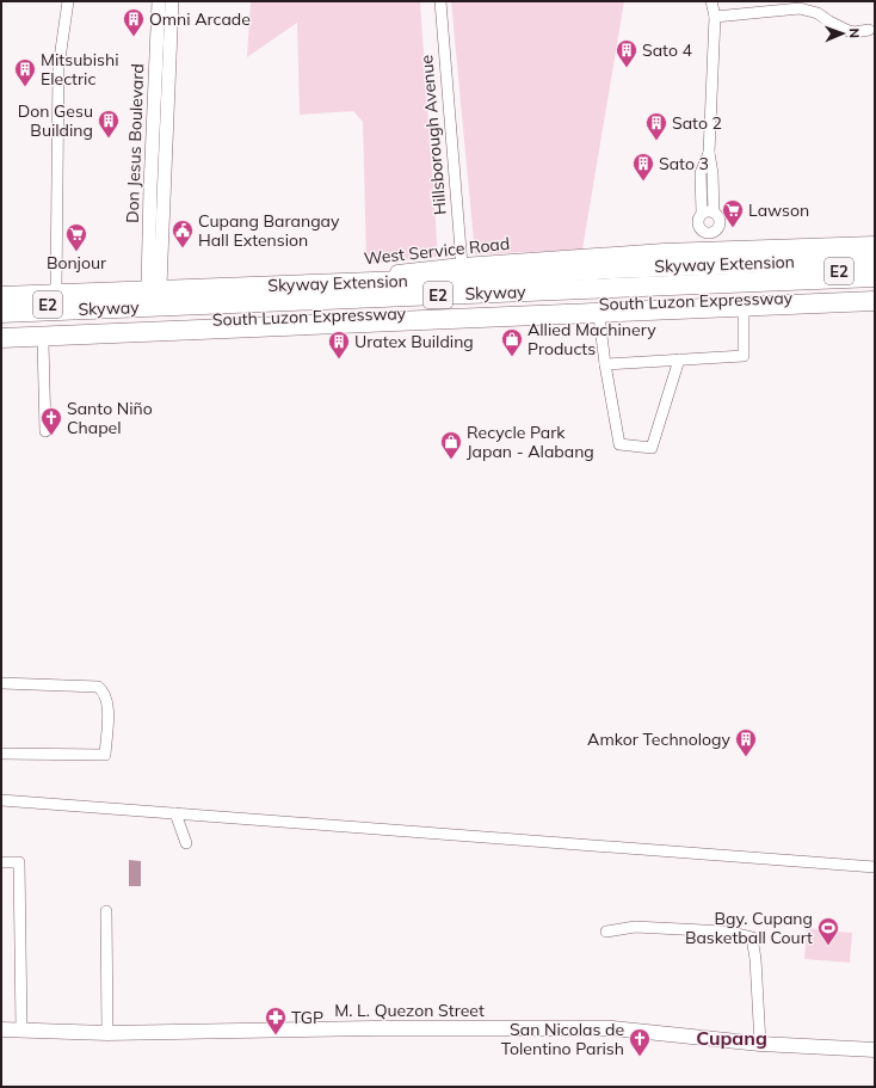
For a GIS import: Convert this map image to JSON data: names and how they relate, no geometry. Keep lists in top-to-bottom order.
{
  "streets": {
    "highway": [
      "Skyway Extension",
      "E2",
      "Skyway",
      "South Luzon Expressway"
    ],
    "main road": ["West Service Road", "M. L. Quezon Street"],
    "street": ["Hillsborough Avenue", "Don Jesus Boulevard"]
  },
  "crossings": [
    ["Hillsborough Avenue", "West Service Road"],
    ["Don Jesus Boulevard", "West Service Road"]
  ],
  "districts": ["Cupang"],
  "places": {
    "building": [
      "Omni Arcade",
      "Sato 4",
      "Mitsubishi Electric",
      "Don Gesu Building",
      "Sato 2",
      "Sato 3",
      "Uratex Building",
      "Amkor Technology"
    ],
    "supermarket": ["Lawson", "Bonjour"],
    "public building": ["Cupang Barangay Hall Extension"],
    "shop": ["Allied Machinery Products", "Recycle Park Japan - Alabang"],
    "church": ["Santo Niño Chapel", "San Nicolas de Tolentino Parish"],
    "sports": ["Bgy. Cupang Basketball Court"],
    "pharmacy": ["TGP"]
  },
  "north": "right"
}
